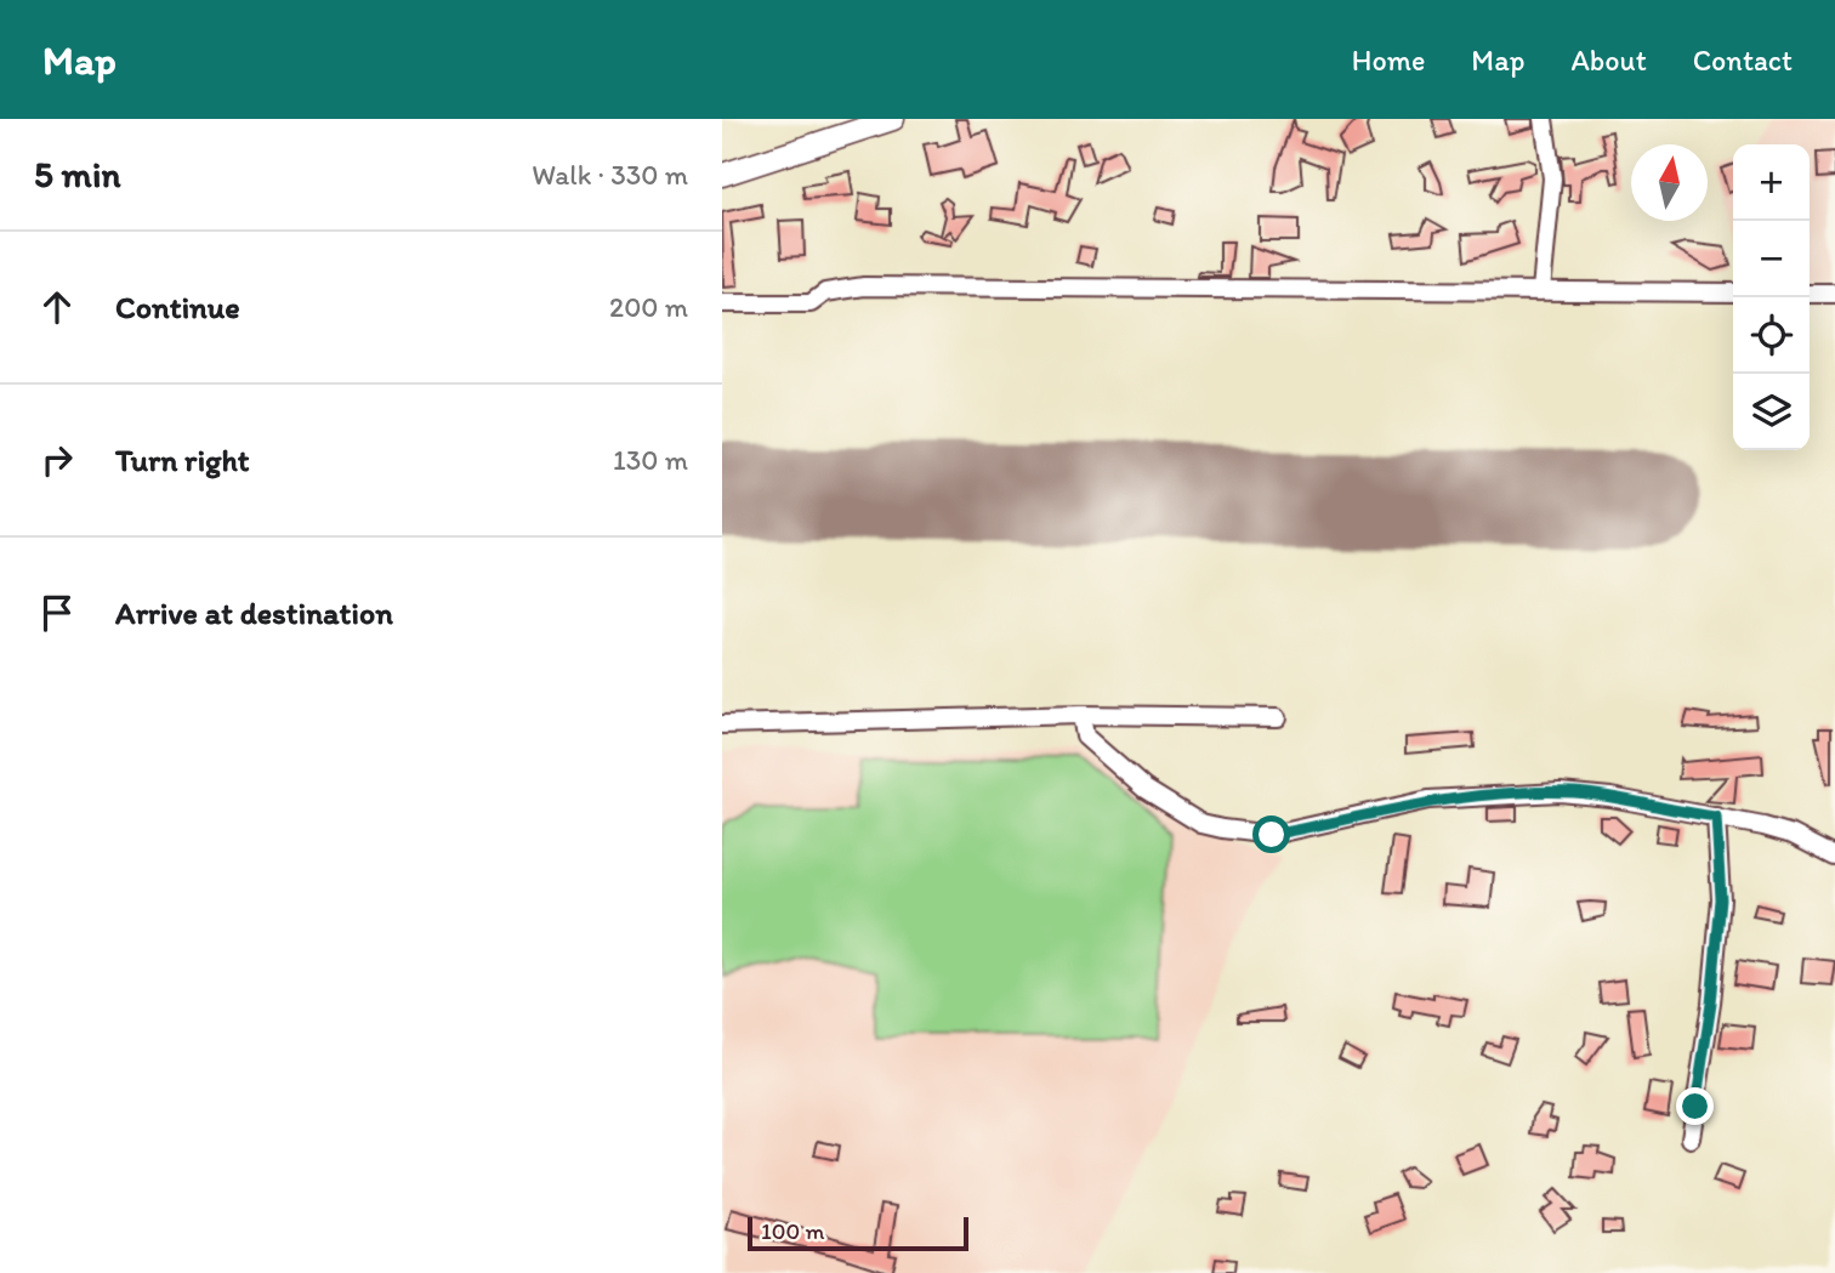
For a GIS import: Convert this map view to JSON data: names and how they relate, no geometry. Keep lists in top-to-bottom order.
{
  "scale_bar": "100 m",
  "north": "top",
  "page": {
    "header": "Map",
    "nav": [
      "Home",
      "Map",
      "About",
      "Contact"
    ],
    "heading": ["5 min", "Walk · 330 m"],
    "map_buttons": ["+", "−"],
    "list": [
      ["Continue", "200 m"],
      ["Turn right", "130 m"],
      "Arrive at destination"
    ],
    "scale": "100 m"
  }
}
